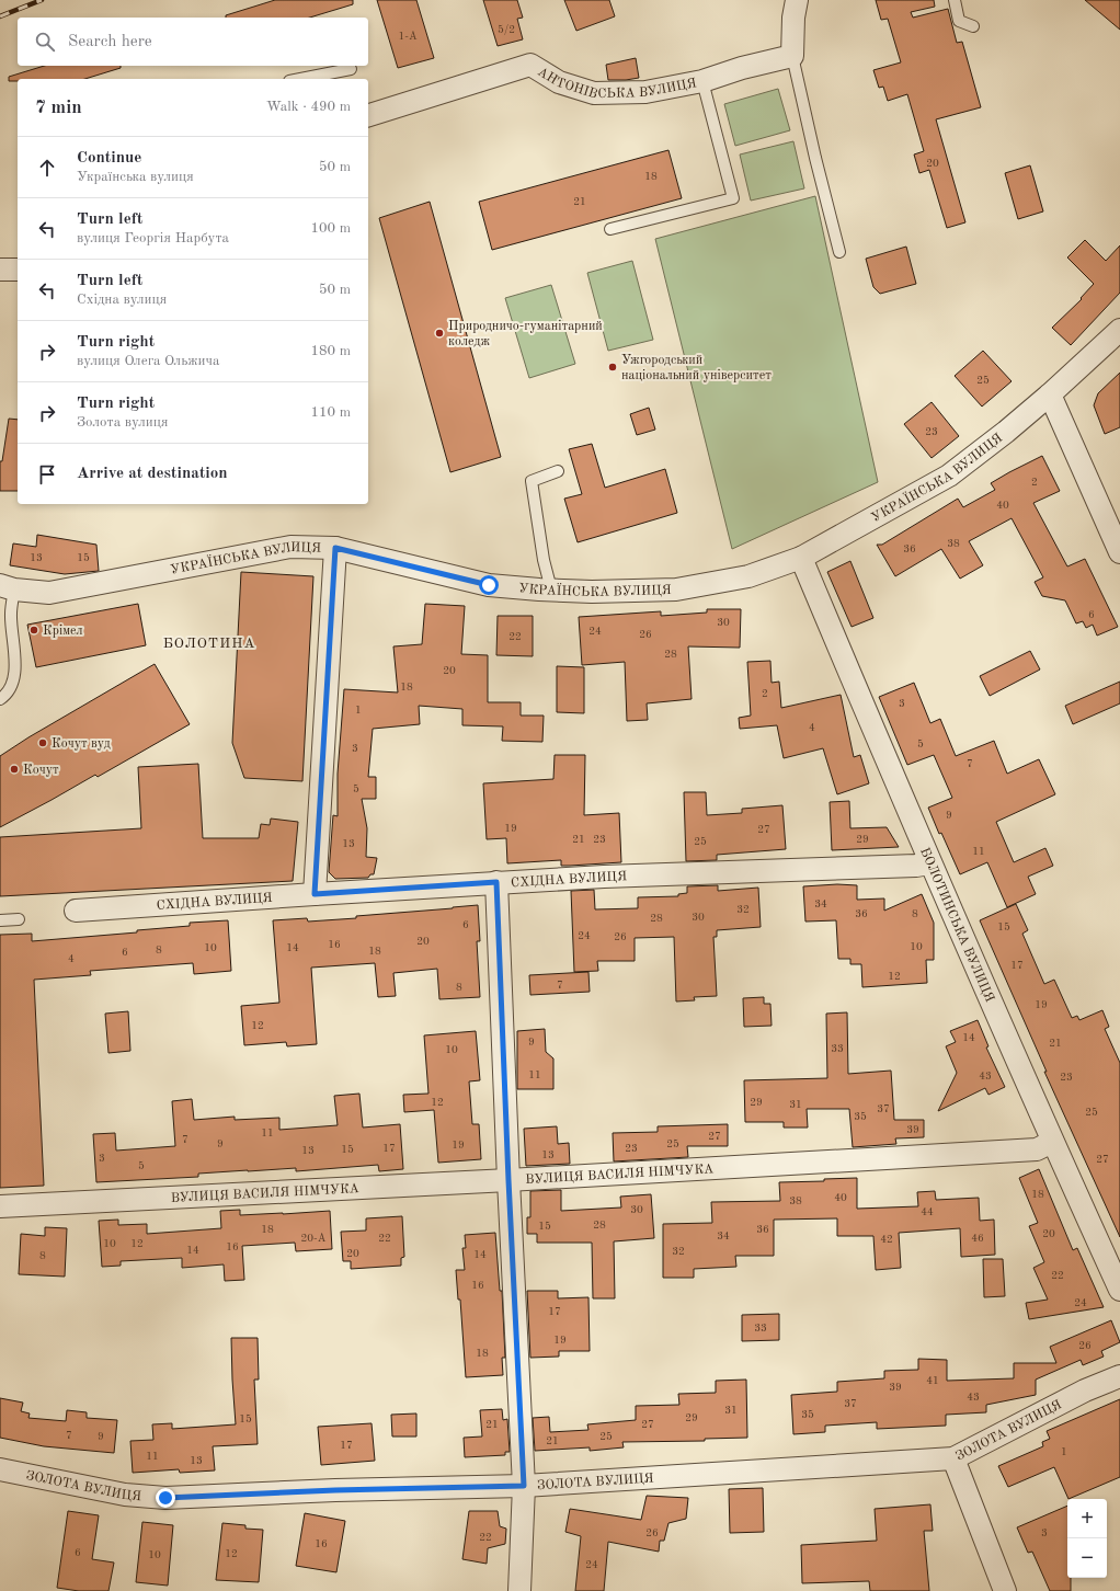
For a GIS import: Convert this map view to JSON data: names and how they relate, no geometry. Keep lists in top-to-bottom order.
{
  "streets": {
    "street": [
      "АНТОНІВСЬКА ВУЛИЦЯ",
      "УКРАЇНСЬКА ВУЛИЦЯ",
      "СХІДНА ВУЛИЦЯ",
      "БОЛОТИНСЬКА ВУЛИЦЯ",
      "ВУЛИЦЯ ВАСИЛЯ НІМЧУКА",
      "ЗОЛОТА ВУЛИЦЯ"
    ]
  },
  "crossings": [
    ["УКРАЇНСЬКА ВУЛИЦЯ", "БОЛОТИНСЬКА ВУЛИЦЯ"],
    ["СХІДНА ВУЛИЦЯ", "БОЛОТИНСЬКА ВУЛИЦЯ"],
    ["БОЛОТИНСЬКА ВУЛИЦЯ", "ВУЛИЦЯ ВАСИЛЯ НІМЧУКА"]
  ],
  "districts": ["БОЛОТИНА"],
  "places": [
    "Природничо-гуманітарний коледж",
    "Ужгородський національний університет",
    "Крімел",
    "Кочут вуд",
    "Кочут"
  ],
  "house_numbers": [
    "5/2",
    "1-А",
    "20",
    "18",
    "21",
    "25",
    "23",
    "2",
    "40",
    "38",
    "36",
    "13",
    "15",
    "6",
    "30",
    "24",
    "26",
    "22",
    "28",
    "20",
    "18",
    "2",
    "3",
    "1",
    "4",
    "5",
    "3",
    "7",
    "5",
    "9",
    "19",
    "27",
    "21",
    "23",
    "29",
    "25",
    "13",
    "11",
    "34",
    "32",
    "36",
    "8",
    "30",
    "28",
    "6",
    "15",
    "24",
    "26",
    "20",
    "16",
    "10",
    "10",
    "14",
    "8",
    "18",
    "6",
    "4",
    "17",
    "12",
    "7",
    "8",
    "19",
    "12",
    "14",
    "9",
    "21",
    "33",
    "10",
    "11",
    "43",
    "23",
    "12",
    "29",
    "31",
    "37",
    "25",
    "35",
    "39",
    "11",
    "27",
    "7",
    "9",
    "25",
    "19",
    "17",
    "23",
    "15",
    "13",
    "13",
    "3",
    "27",
    "5",
    "18",
    "40",
    "38",
    "30",
    "44",
    "28",
    "15",
    "18",
    "36",
    "20",
    "34",
    "20-А",
    "22",
    "46",
    "42",
    "10",
    "12",
    "16",
    "14",
    "32",
    "20",
    "14",
    "8",
    "22",
    "16",
    "24",
    "17",
    "33",
    "19",
    "26",
    "18",
    "41",
    "39",
    "43",
    "37",
    "31",
    "35",
    "29",
    "15",
    "21",
    "27",
    "7",
    "9",
    "25",
    "21",
    "17",
    "1",
    "11",
    "13",
    "26",
    "3",
    "22",
    "16",
    "6",
    "12",
    "10",
    "24"
  ],
  "page": {
    "search": "Search here",
    "heading": ["7 min", "Walk · 490 m"],
    "list": [
      ["Continue", "Українська вулиця", "50 m"],
      ["Turn left", "вулиця Георгія Нарбута", "100 m"],
      ["Turn left", "Східна вулиця", "50 m"],
      ["Turn right", "вулиця Олега Ольжича", "180 m"],
      ["Turn right", "Золота вулиця", "110 m"],
      "Arrive at destination"
    ],
    "map_buttons": ["+", "−"]
  }
}
